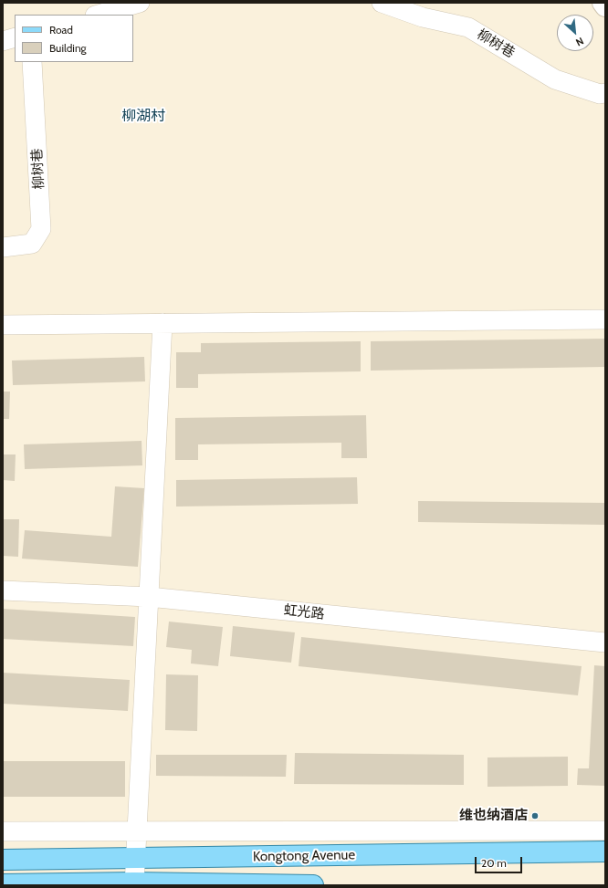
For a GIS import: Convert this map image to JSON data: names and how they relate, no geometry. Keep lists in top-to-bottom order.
{
  "streets": {
    "main road": ["Kongtong Avenue"],
    "street": ["柳树巷", "虹光路"]
  },
  "districts": ["柳湖村"],
  "places": ["维也纳酒店"],
  "legend": ["Road", "Building"],
  "scale_bar": "20 m",
  "north": "bottom right"
}
